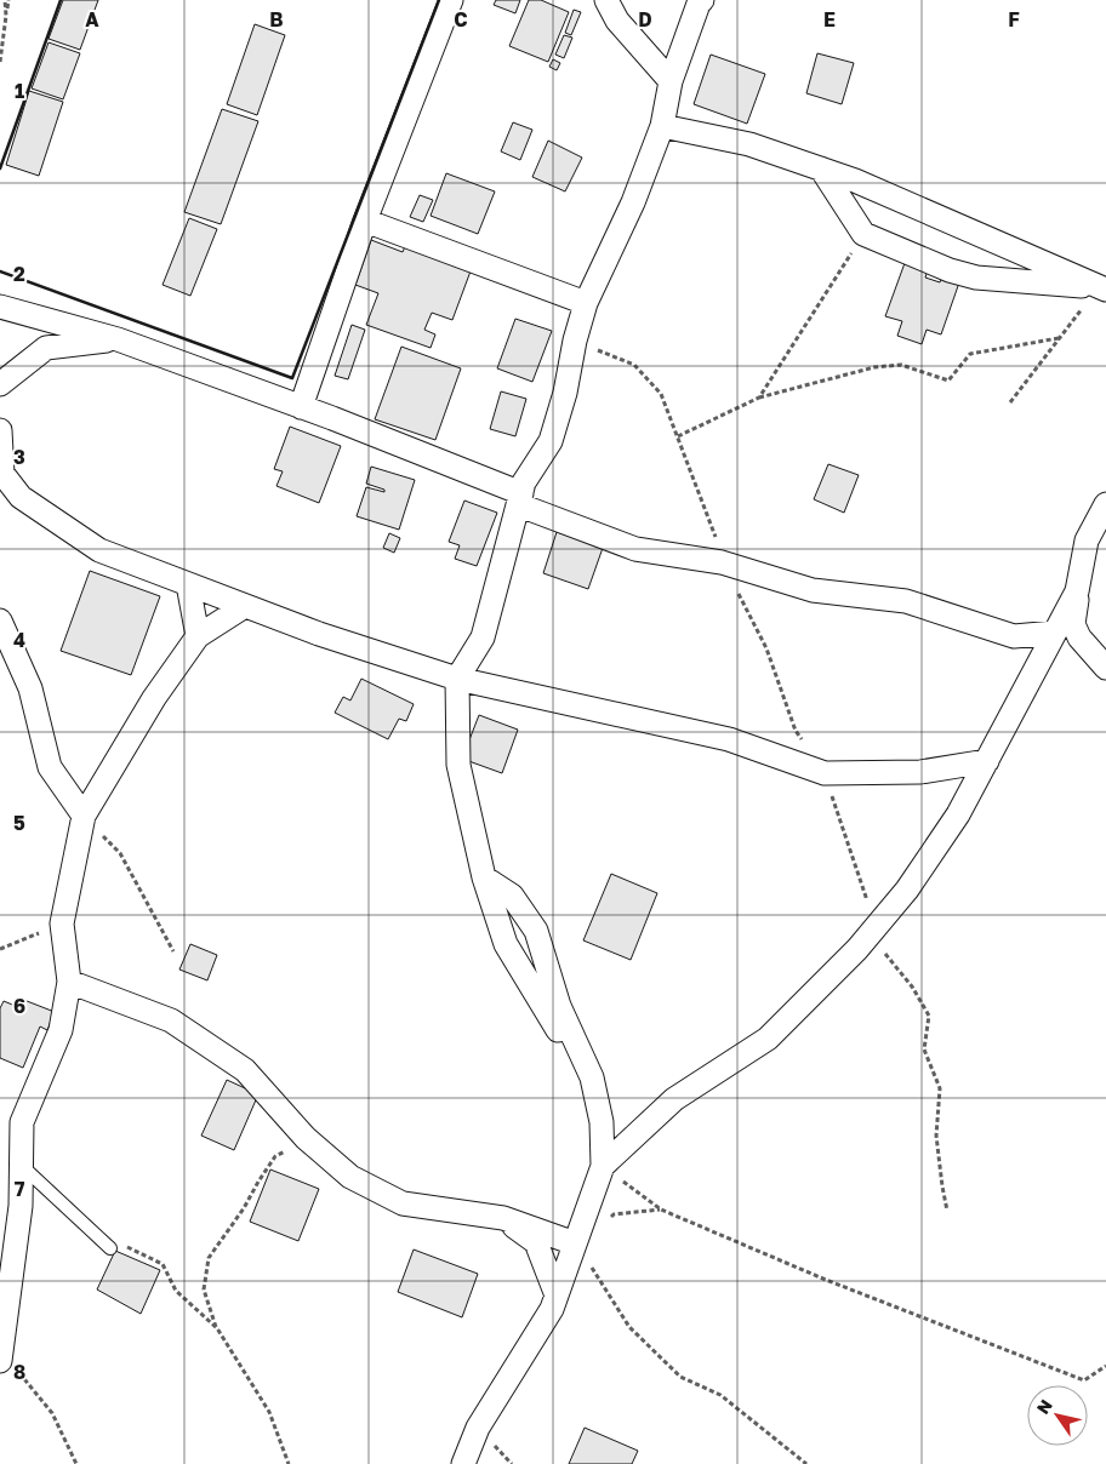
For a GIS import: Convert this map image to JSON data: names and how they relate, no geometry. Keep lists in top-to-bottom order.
{
  "north": "top left",
  "grid": {
    "columns": [
      "A",
      "B",
      "C",
      "D",
      "E",
      "F"
    ],
    "rows": [
      "1",
      "2",
      "3",
      "4",
      "5",
      "6",
      "7",
      "8"
    ]
  }
}
